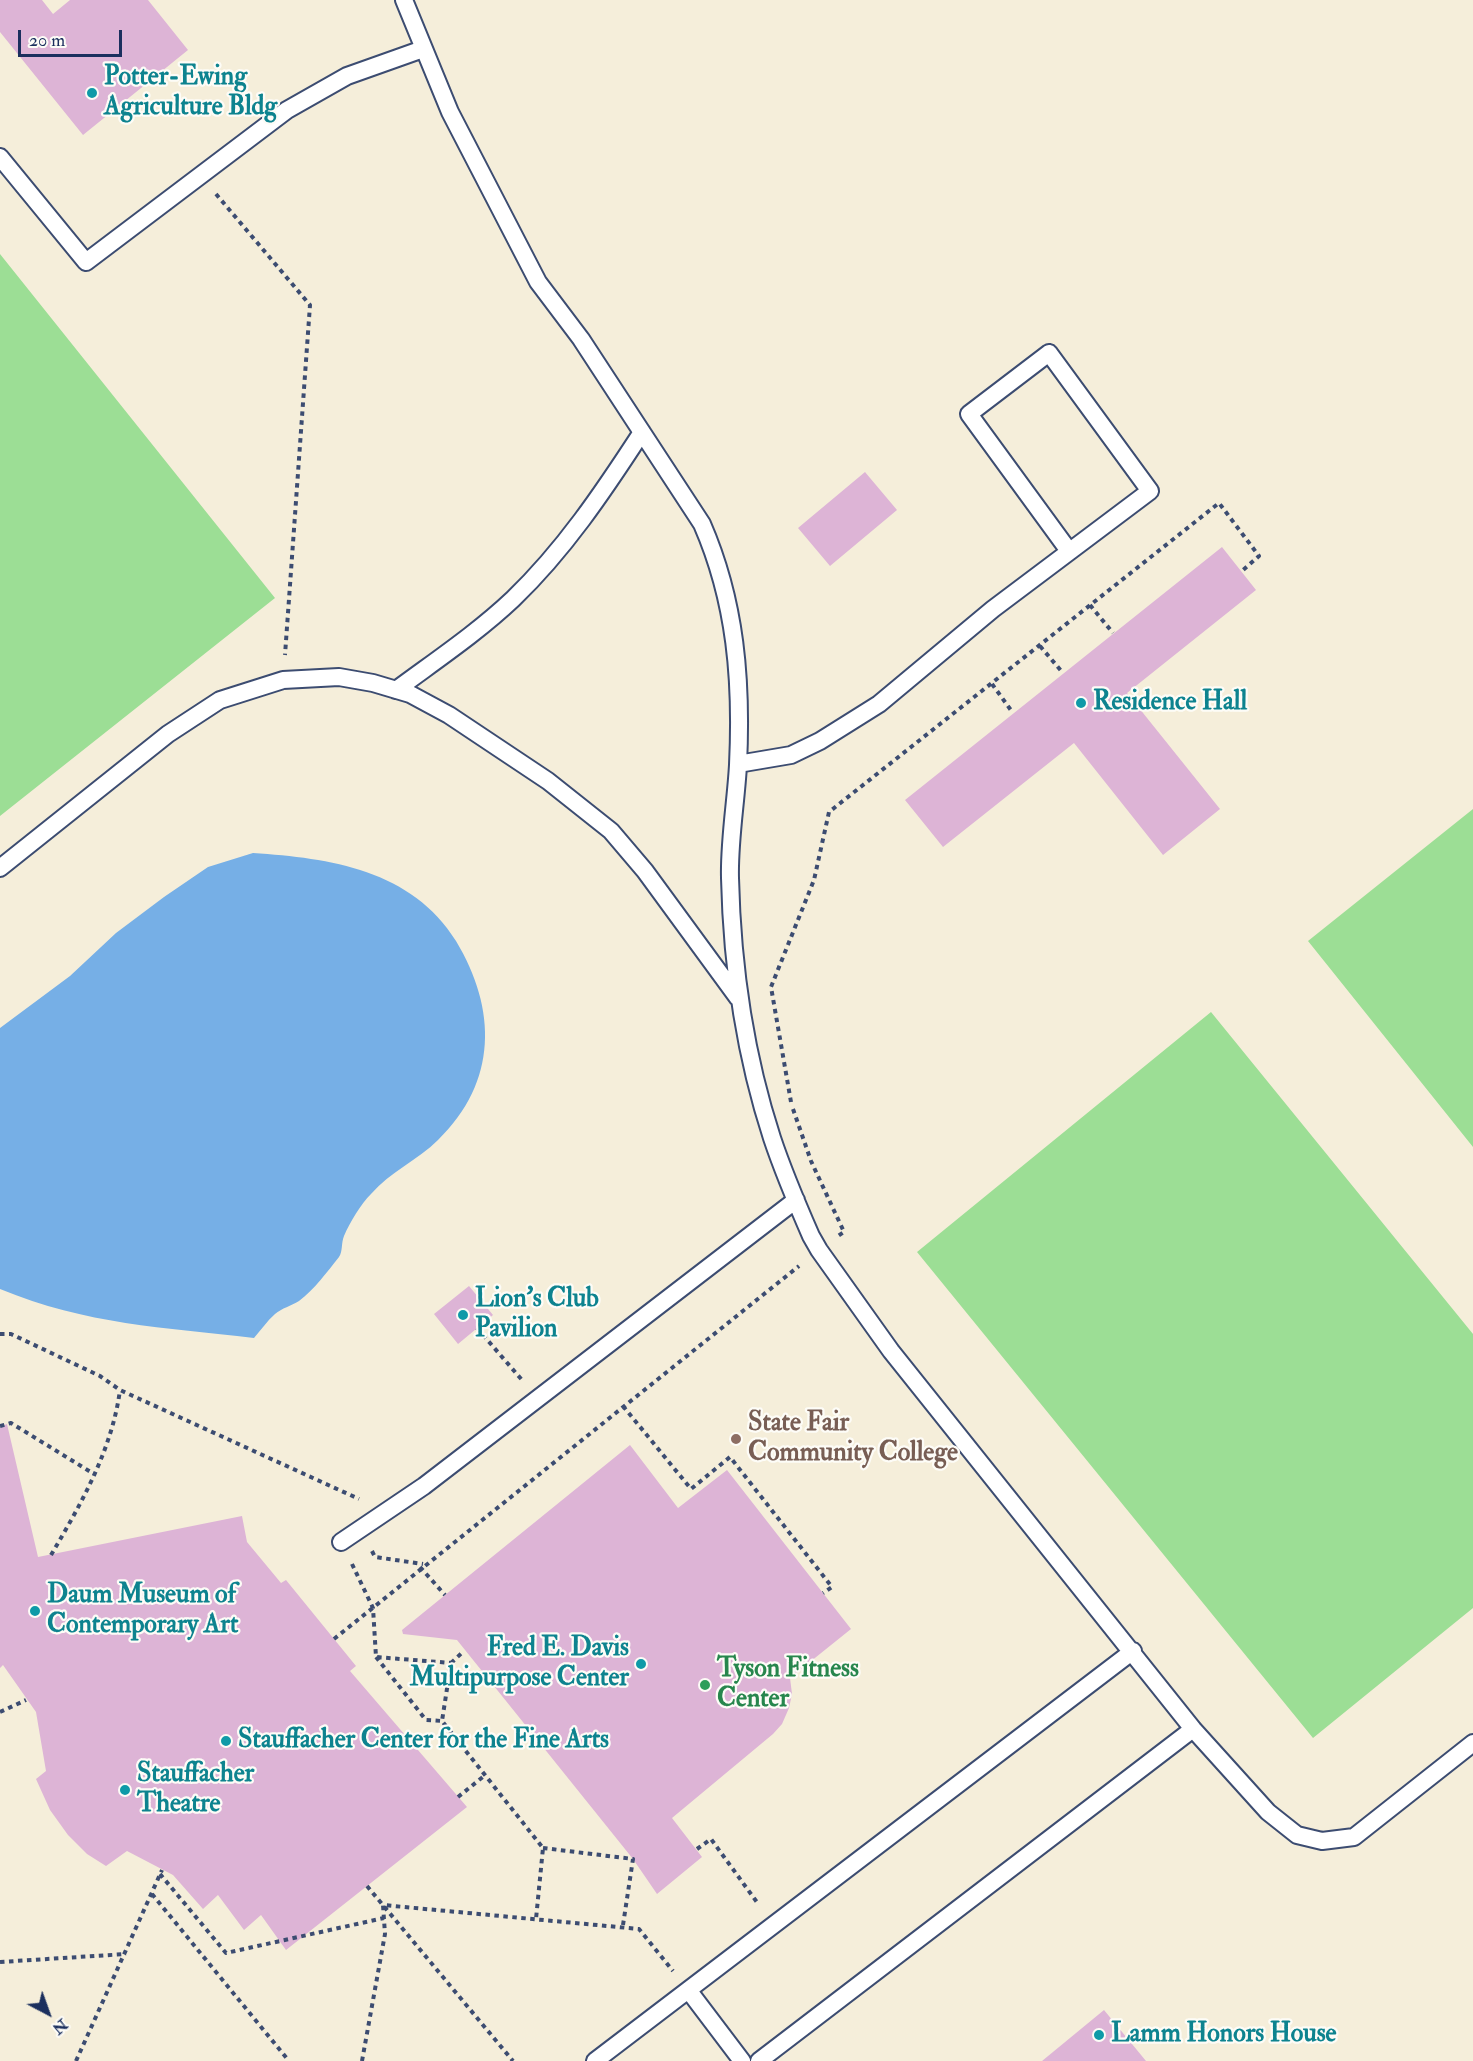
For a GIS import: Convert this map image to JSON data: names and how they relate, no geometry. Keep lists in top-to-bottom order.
{
  "places": [
    "Potter-Ewing Agriculture Bldg",
    "Residence Hall",
    "Lion's Club Pavilion",
    "State Fair Community College",
    "Daum Museum of Contemporary Art",
    "Fred E. Davis Multipurpose Center",
    "Tyson Fitness Center",
    "Stauffacher Center for the Fine Arts",
    "Stauffacher Theatre",
    "Lamm Honors House"
  ],
  "scale_bar": "20 m",
  "north": "bottom right"
}
